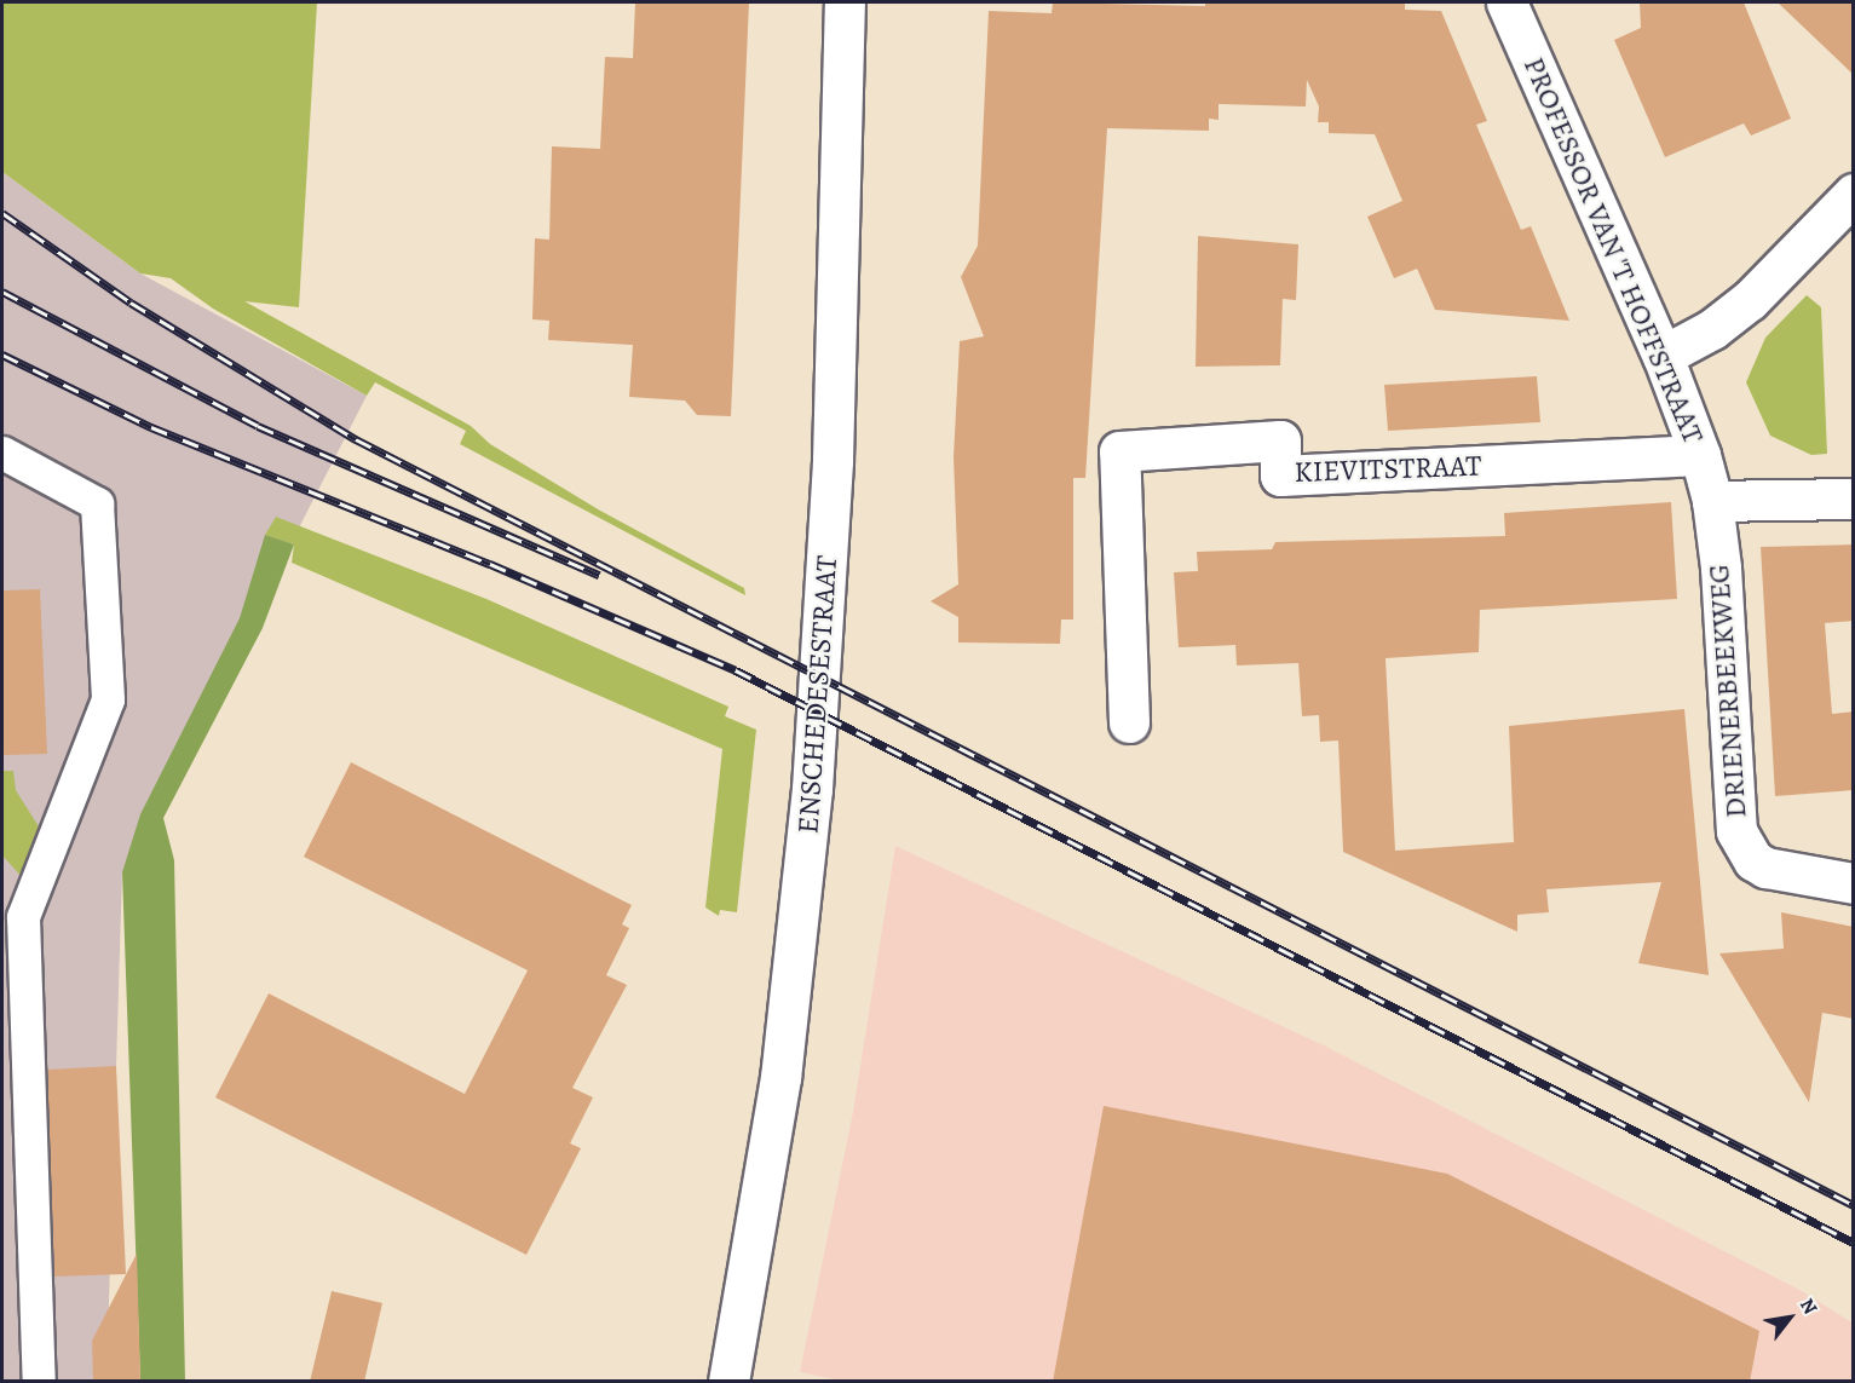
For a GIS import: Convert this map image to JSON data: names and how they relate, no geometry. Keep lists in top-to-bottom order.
{
  "streets": {
    "street": [
      "PROFESSOR VAN 'T HOFFSTRAAT",
      "KIEVITSTRAAT",
      "DRIENERBEEKWEG",
      "ENSCHEDESESTRAAT"
    ]
  },
  "crossings": [
    ["PROFESSOR VAN 'T HOFFSTRAAT", "KIEVITSTRAAT"],
    ["PROFESSOR VAN 'T HOFFSTRAAT", "DRIENERBEEKWEG"]
  ],
  "north": "top right"
}
